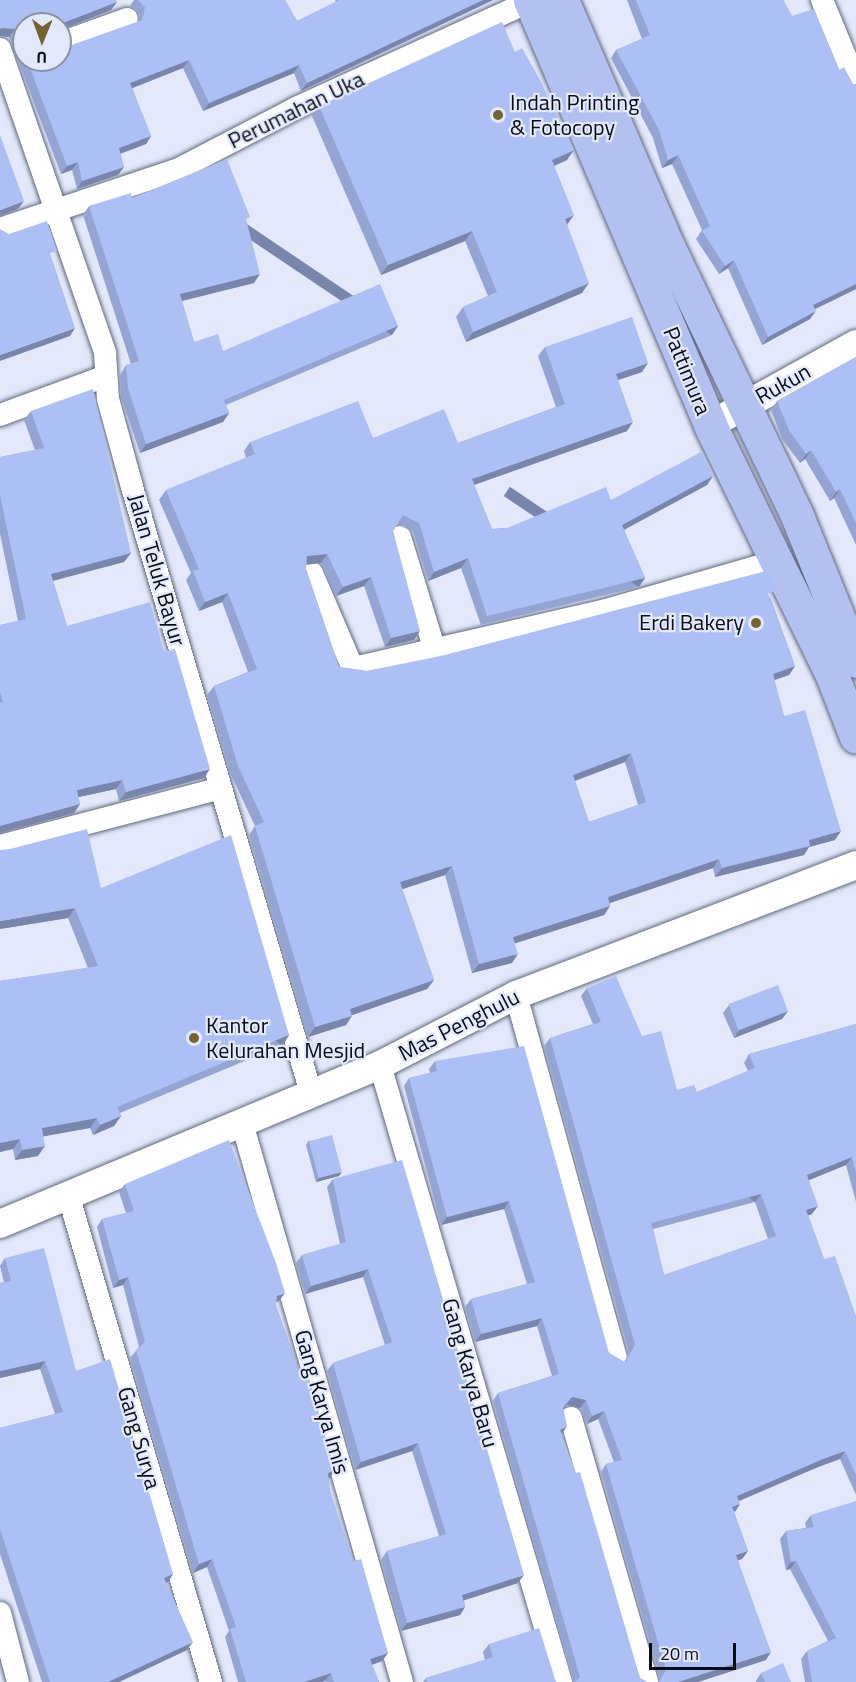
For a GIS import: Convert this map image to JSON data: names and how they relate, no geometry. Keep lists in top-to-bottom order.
{
  "streets": {
    "main road": ["Pattimura"],
    "street": [
      "Perumahan Uka",
      "Rukun",
      "Jalan Teluk Bayur",
      "Mas Penghulu",
      "Gang Karya Baru",
      "Gang Karya Imis",
      "Gang Surya"
    ]
  },
  "crossings": [
    ["Perumahan Uka", "Pattimura"],
    ["Perumahan Uka", "Jalan Teluk Bayur"],
    ["Pattimura", "Rukun"],
    ["Jalan Teluk Bayur", "Mas Penghulu"],
    ["Mas Penghulu", "Gang Karya Baru"],
    ["Mas Penghulu", "Gang Karya Imis"],
    ["Mas Penghulu", "Gang Surya"]
  ],
  "places": ["Indah Printing & Fotocopy", "Erdi Bakery", "Kantor Kelurahan Mesjid"],
  "scale_bar": "20 m",
  "north": "bottom"
}
